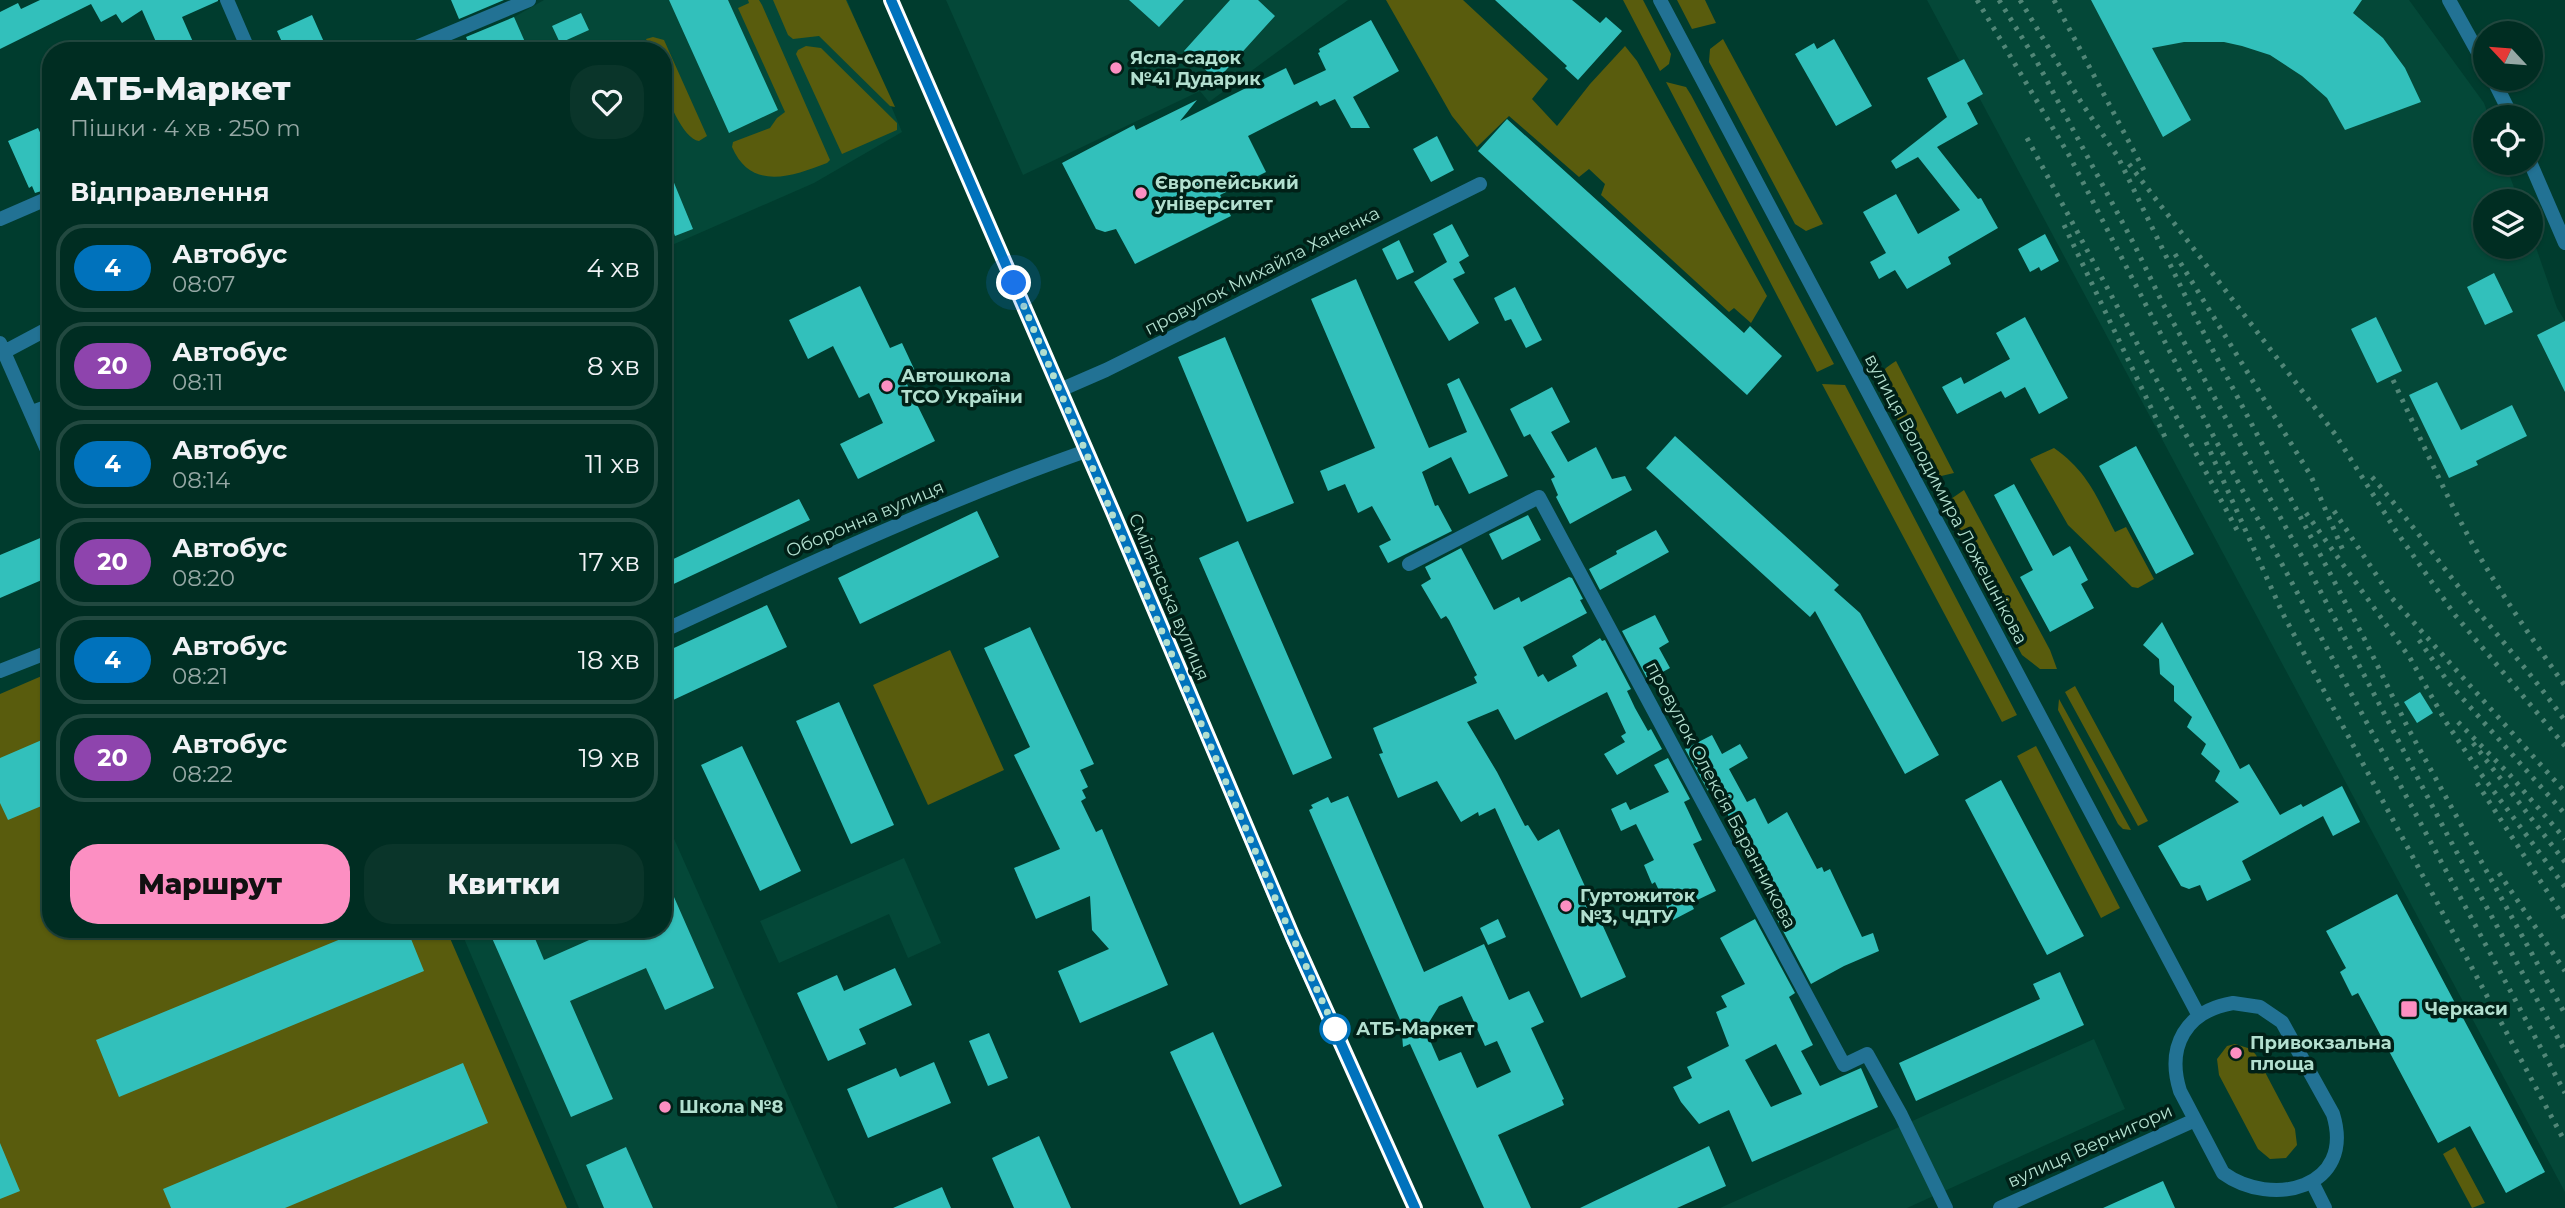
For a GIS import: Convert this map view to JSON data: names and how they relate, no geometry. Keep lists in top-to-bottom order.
{
  "streets": {
    "main road": ["Смілянська вулиця"],
    "street": [
      "провулок Михайла Ханенка",
      "вулиця Володимира Ложешнікова",
      "Оборонна вулиця",
      "провулок Олексія Баранникова",
      "вулиця Вернигори"
    ]
  },
  "crossings": [
    ["провулок Михайла Ханенка", "Смілянська вулиця"],
    ["вулиця Володимира Ложешнікова", "вулиця Вернигори"],
    ["Оборонна вулиця", "Смілянська вулиця"]
  ],
  "places": {
    "other": [
      "Ясла-садок №41 Дударик",
      "Європейський університет",
      "Автошкола ТСО України",
      "Гуртожиток №3, ЧДТУ",
      "АТБ-Маркет",
      "Привокзальна площа",
      "Школа №8"
    ],
    "transit": ["Черкаси"]
  },
  "lines": ["bus line 4"],
  "north": "top left",
  "page": {
    "heading": [
      ["АТБ-Маркет", "Пішки · 4 хв · 250 m"],
      "Відправлення"
    ],
    "list": [
      {
        "mark": "4",
        "name": "Автобус",
        "note": "08:07",
        "value": "4 хв"
      },
      {
        "mark": "20",
        "name": "Автобус",
        "note": "08:11",
        "value": "8 хв"
      },
      {
        "mark": "4",
        "name": "Автобус",
        "note": "08:14",
        "value": "11 хв"
      },
      {
        "mark": "20",
        "name": "Автобус",
        "note": "08:20",
        "value": "17 хв"
      },
      {
        "mark": "4",
        "name": "Автобус",
        "note": "08:21",
        "value": "18 хв"
      },
      {
        "mark": "20",
        "name": "Автобус",
        "note": "08:22",
        "value": "19 хв"
      }
    ],
    "buttons": ["Маршрут", "Квитки"]
  }
}
